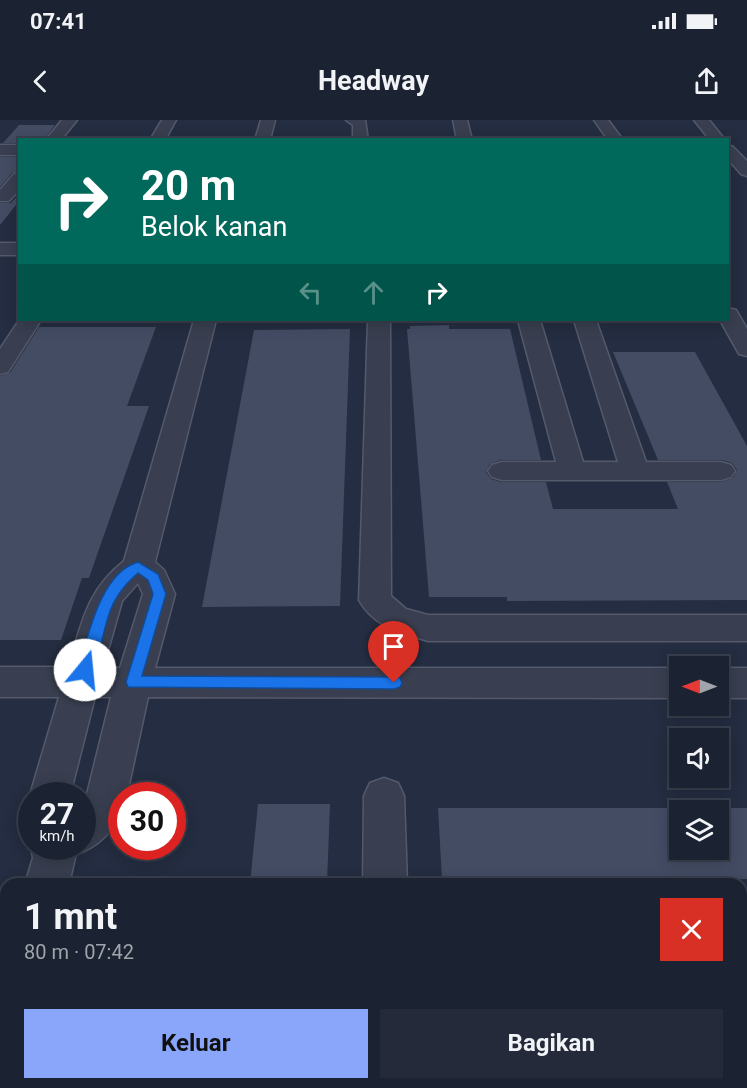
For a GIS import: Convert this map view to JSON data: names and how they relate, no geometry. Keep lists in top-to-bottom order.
{
  "north": "left",
  "page": {
    "status": "07:41",
    "header": "Headway",
    "turn": ["20 m", "Belok kanan"],
    "speed": "27 km/h",
    "limit": "30",
    "heading": ["1 mnt", "80 m · 07:42"],
    "buttons": ["Keluar", "Bagikan"]
  }
}
